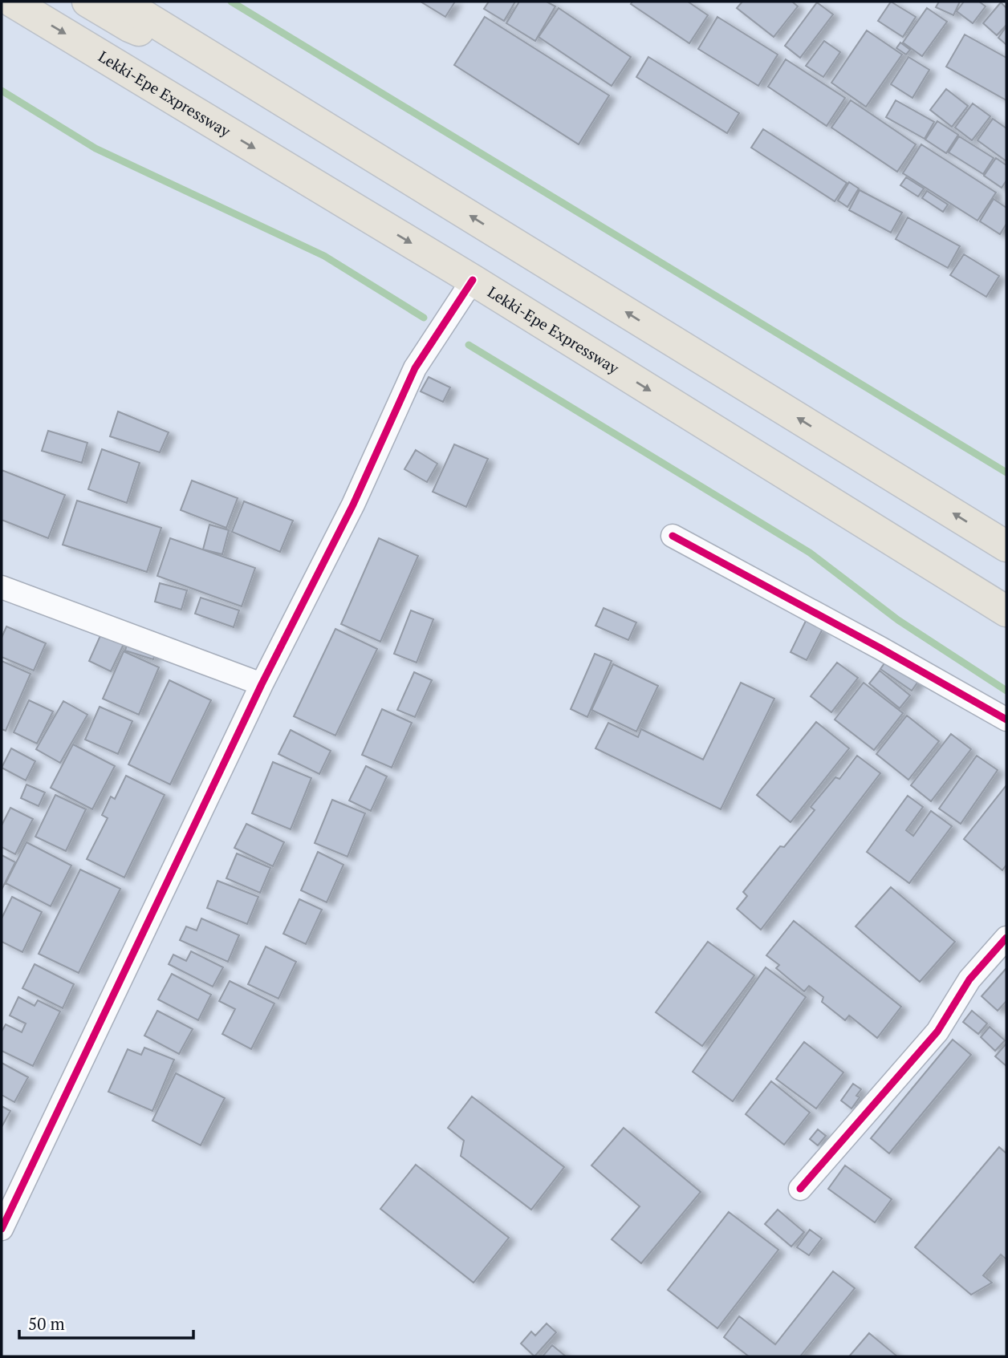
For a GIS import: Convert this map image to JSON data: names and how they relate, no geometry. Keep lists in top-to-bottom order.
{
  "streets": {
    "highway": ["Lekki-Epe Expressway"]
  },
  "scale_bar": "50 m"
}
